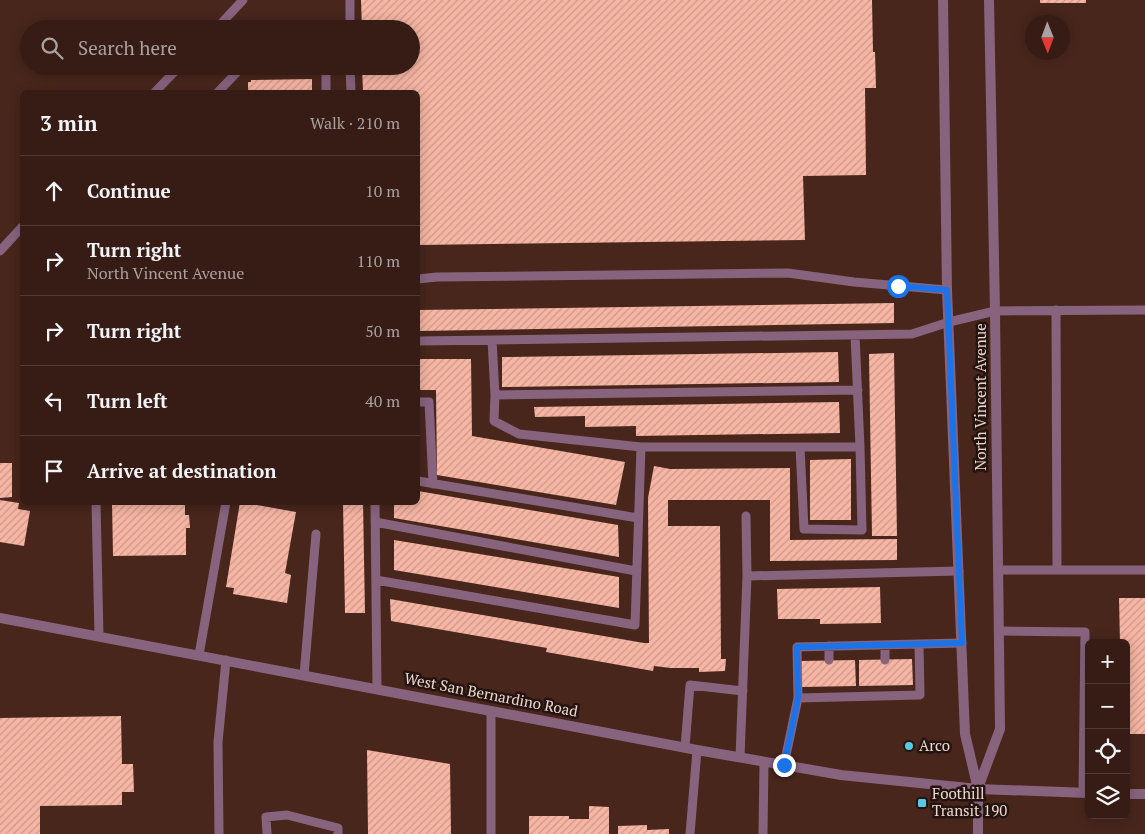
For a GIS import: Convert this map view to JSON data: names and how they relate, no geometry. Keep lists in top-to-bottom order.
{
  "streets": {
    "street": ["North Vincent Avenue", "West San Bernardino Road"]
  },
  "crossings": [
    ["North Vincent Avenue", "West San Bernardino Road"]
  ],
  "places": {
    "other": ["Arco"],
    "transit": ["Foothill Transit 190"]
  },
  "north": "bottom",
  "page": {
    "search": "Search here",
    "heading": ["3 min", "Walk · 210 m"],
    "list": [
      ["Continue", "10 m"],
      ["Turn right", "North Vincent Avenue", "110 m"],
      ["Turn right", "50 m"],
      ["Turn left", "40 m"],
      "Arrive at destination"
    ],
    "map_buttons": ["+", "−"]
  }
}
